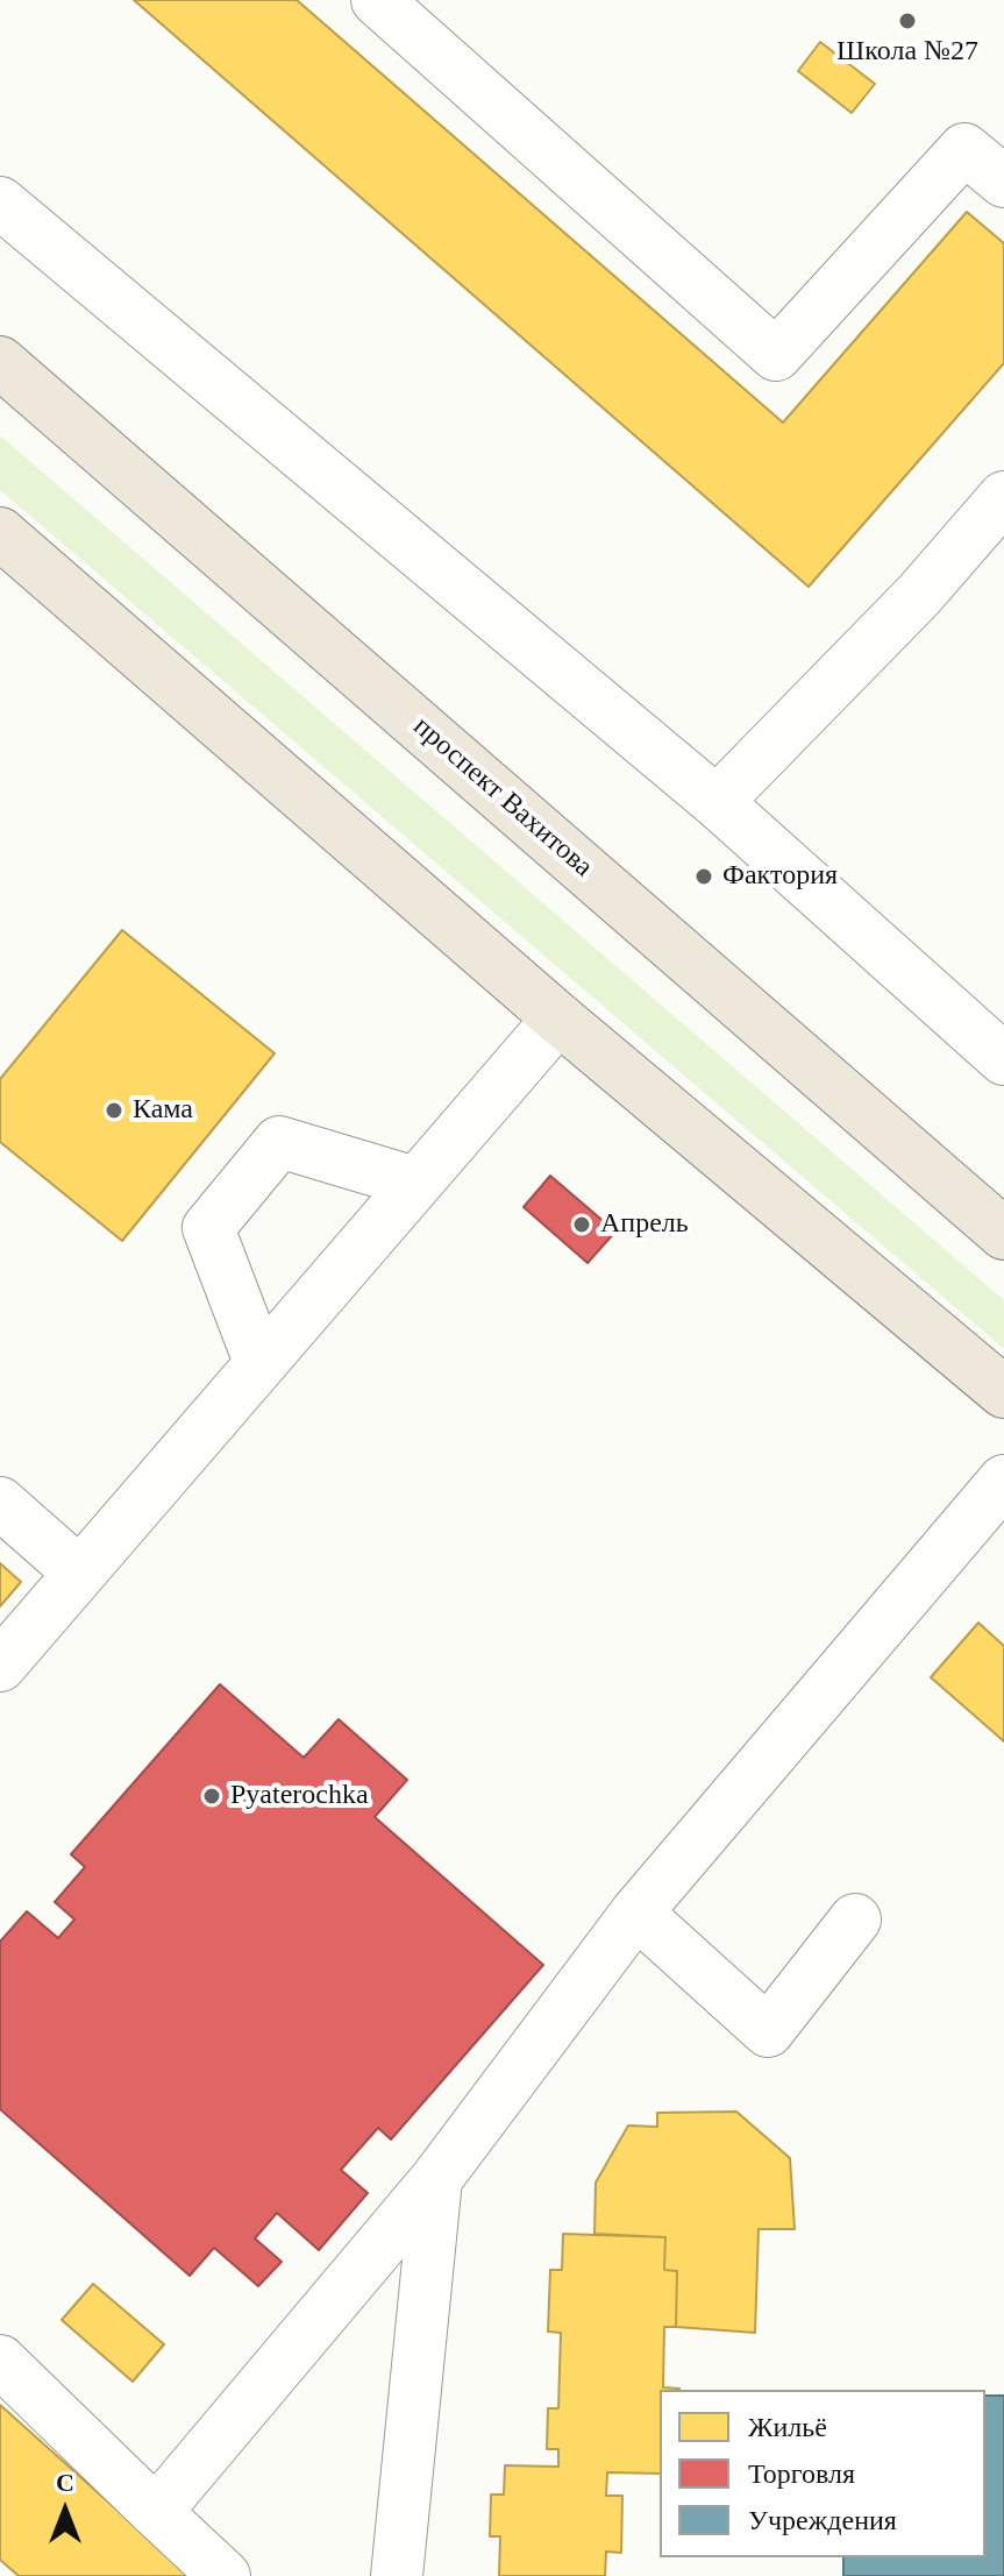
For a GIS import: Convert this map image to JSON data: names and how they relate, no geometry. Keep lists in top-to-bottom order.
{
  "streets": {
    "main road": ["проспект Вахитова"]
  },
  "places": [
    "Школа №27",
    "Фактория",
    "Кама",
    "Апрель",
    "Pyaterochka"
  ],
  "legend": ["Жильё", "Торговля", "Учреждения"],
  "north": "top"
}
